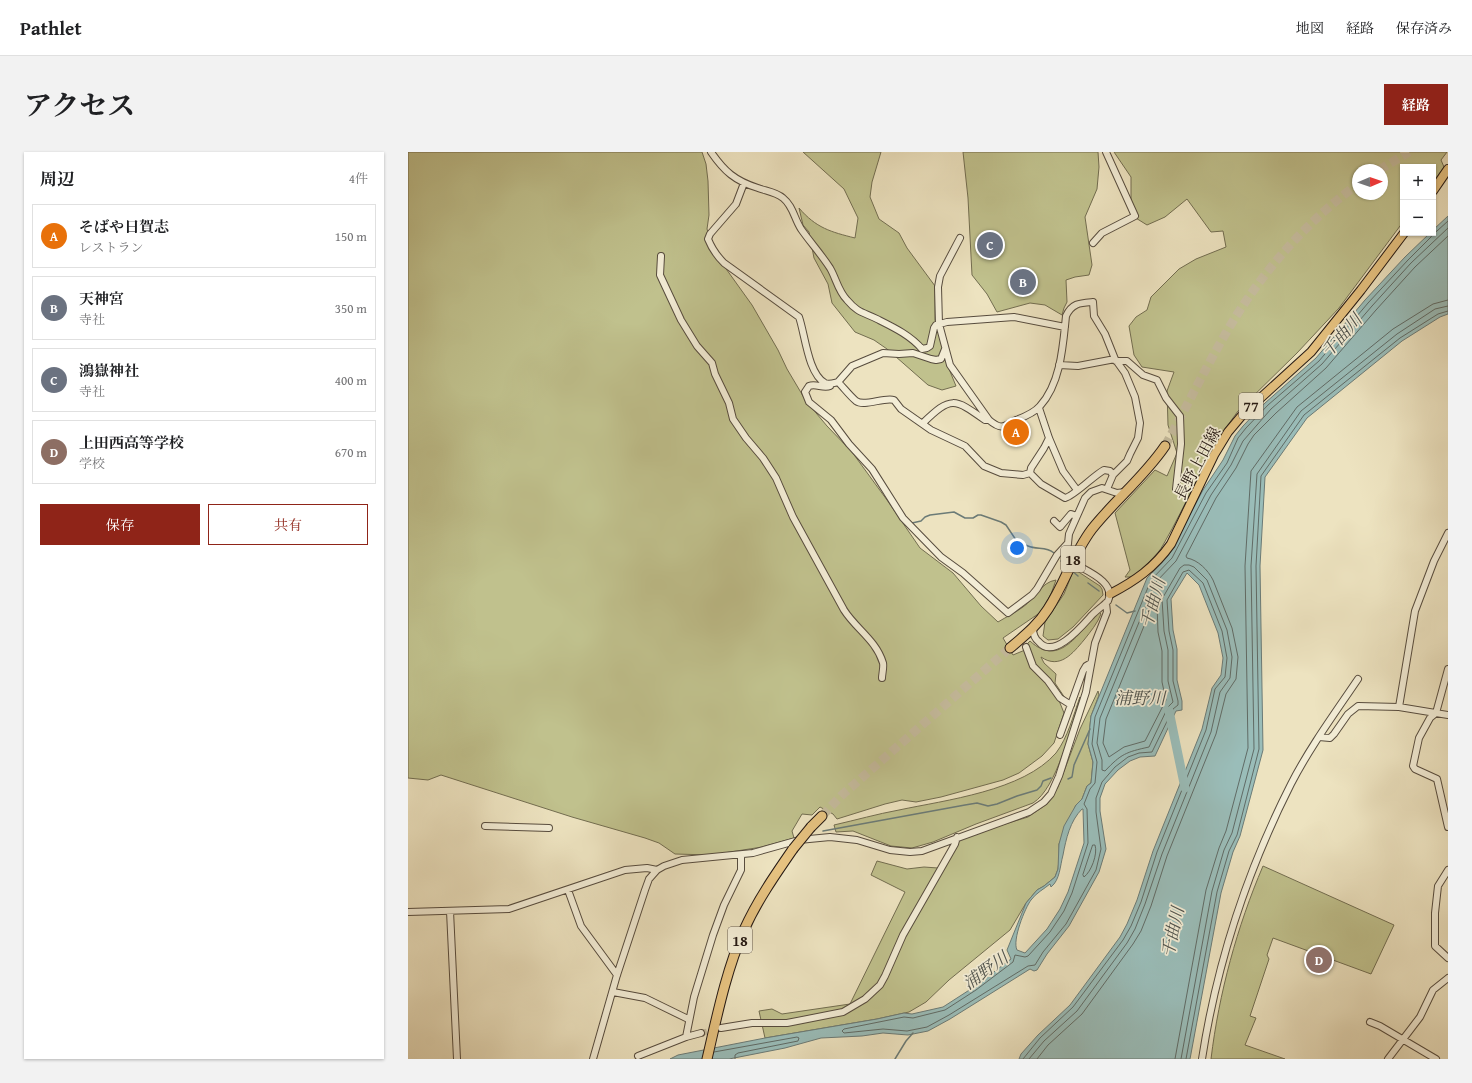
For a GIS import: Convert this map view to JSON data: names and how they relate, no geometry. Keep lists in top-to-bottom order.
{
  "streets": {
    "highway": ["18"],
    "main road": ["77", "長野上田線"]
  },
  "water": ["千曲川", "浦野川"],
  "north": "right",
  "page": {
    "header": "Pathlet",
    "nav": ["地図", "経路", "保存済み"],
    "title": "アクセス",
    "buttons": [
      "経路",
      ["保存", "共有"]
    ],
    "heading": ["周辺", "4件"],
    "map_buttons": ["+", "−"],
    "list": [
      {
        "mark": "A",
        "name": "そばや日賀志",
        "note": "レストラン",
        "value": "150 m"
      },
      {
        "mark": "B",
        "name": "天神宮",
        "note": "寺社",
        "value": "350 m"
      },
      {
        "mark": "C",
        "name": "鴻嶽神社",
        "note": "寺社",
        "value": "400 m"
      },
      {
        "mark": "D",
        "name": "上田西高等学校",
        "note": "学校",
        "value": "670 m"
      }
    ],
    "pins": [
      "C",
      "B",
      "A",
      "D"
    ]
  }
}
